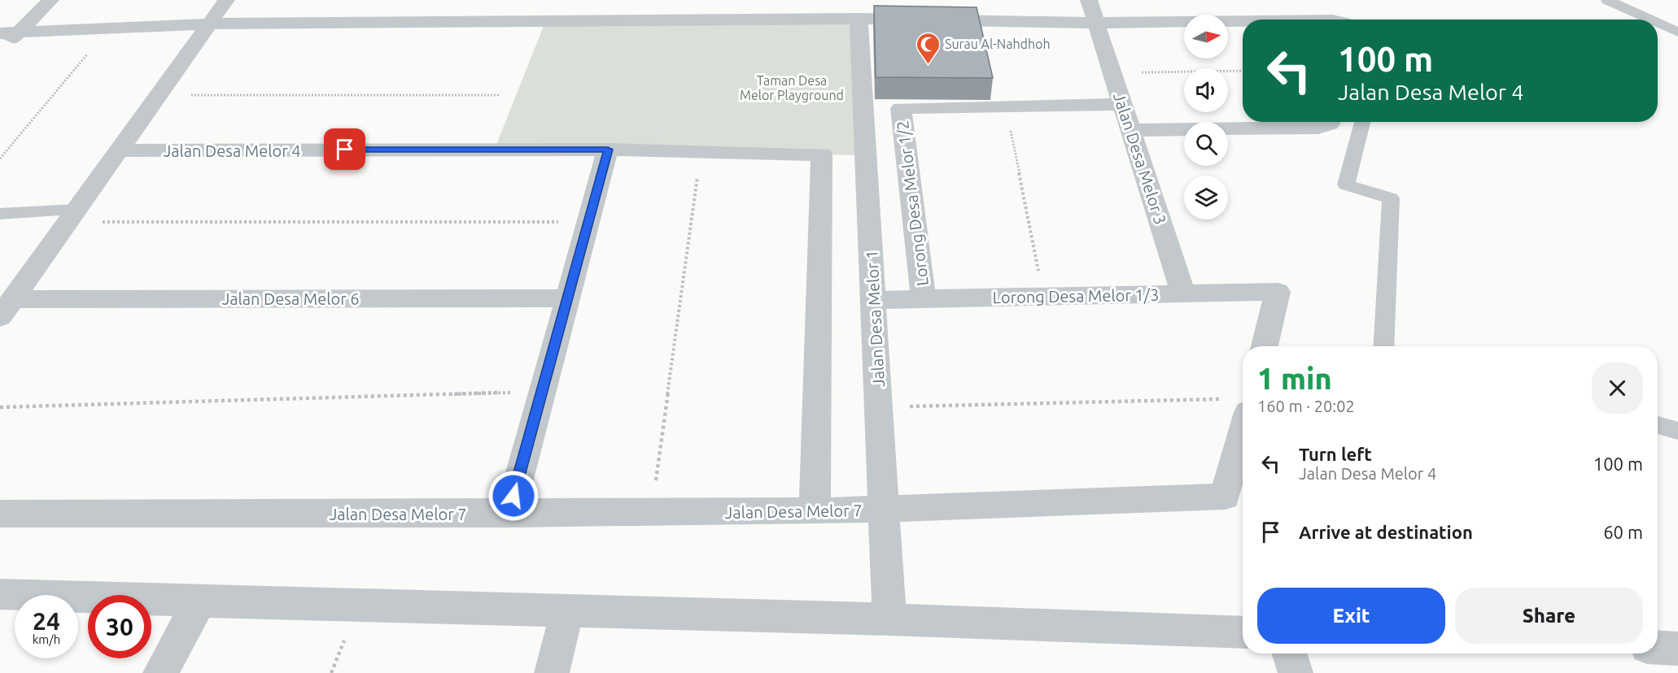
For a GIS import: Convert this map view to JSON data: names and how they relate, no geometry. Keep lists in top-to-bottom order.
{
  "streets": {
    "street": [
      "Jalan Desa Melor 4",
      "Jalan Desa Melor 3",
      "Lorong Desa Melor 1/2",
      "Lorong Desa Melor 1/3",
      "Jalan Desa Melor 6",
      "Jalan Desa Melor 1",
      "Jalan Desa Melor 7"
    ]
  },
  "crossings": [
    ["Jalan Desa Melor 4", "Jalan Desa Melor 7"],
    ["Jalan Desa Melor 3", "Lorong Desa Melor 1/3"],
    ["Lorong Desa Melor 1/2", "Lorong Desa Melor 1/3"],
    ["Lorong Desa Melor 1/3", "Jalan Desa Melor 1"],
    ["Jalan Desa Melor 1", "Jalan Desa Melor 7"]
  ],
  "parks": ["Taman Desa Melor Playground"],
  "places": {
    "mosque": ["Surau Al-Nahdhoh"]
  },
  "north": "right",
  "page": {
    "turn": ["100 m", "Jalan Desa Melor 4"],
    "heading": ["1 min", "160 m · 20:02"],
    "list": [
      {
        "name": "Turn left",
        "note": "Jalan Desa Melor 4",
        "value": "100 m"
      },
      {
        "name": "Arrive at destination",
        "value": "60 m"
      }
    ],
    "buttons": ["Exit", "Share"],
    "speed": "24 km/h",
    "limit": "30"
  }
}
